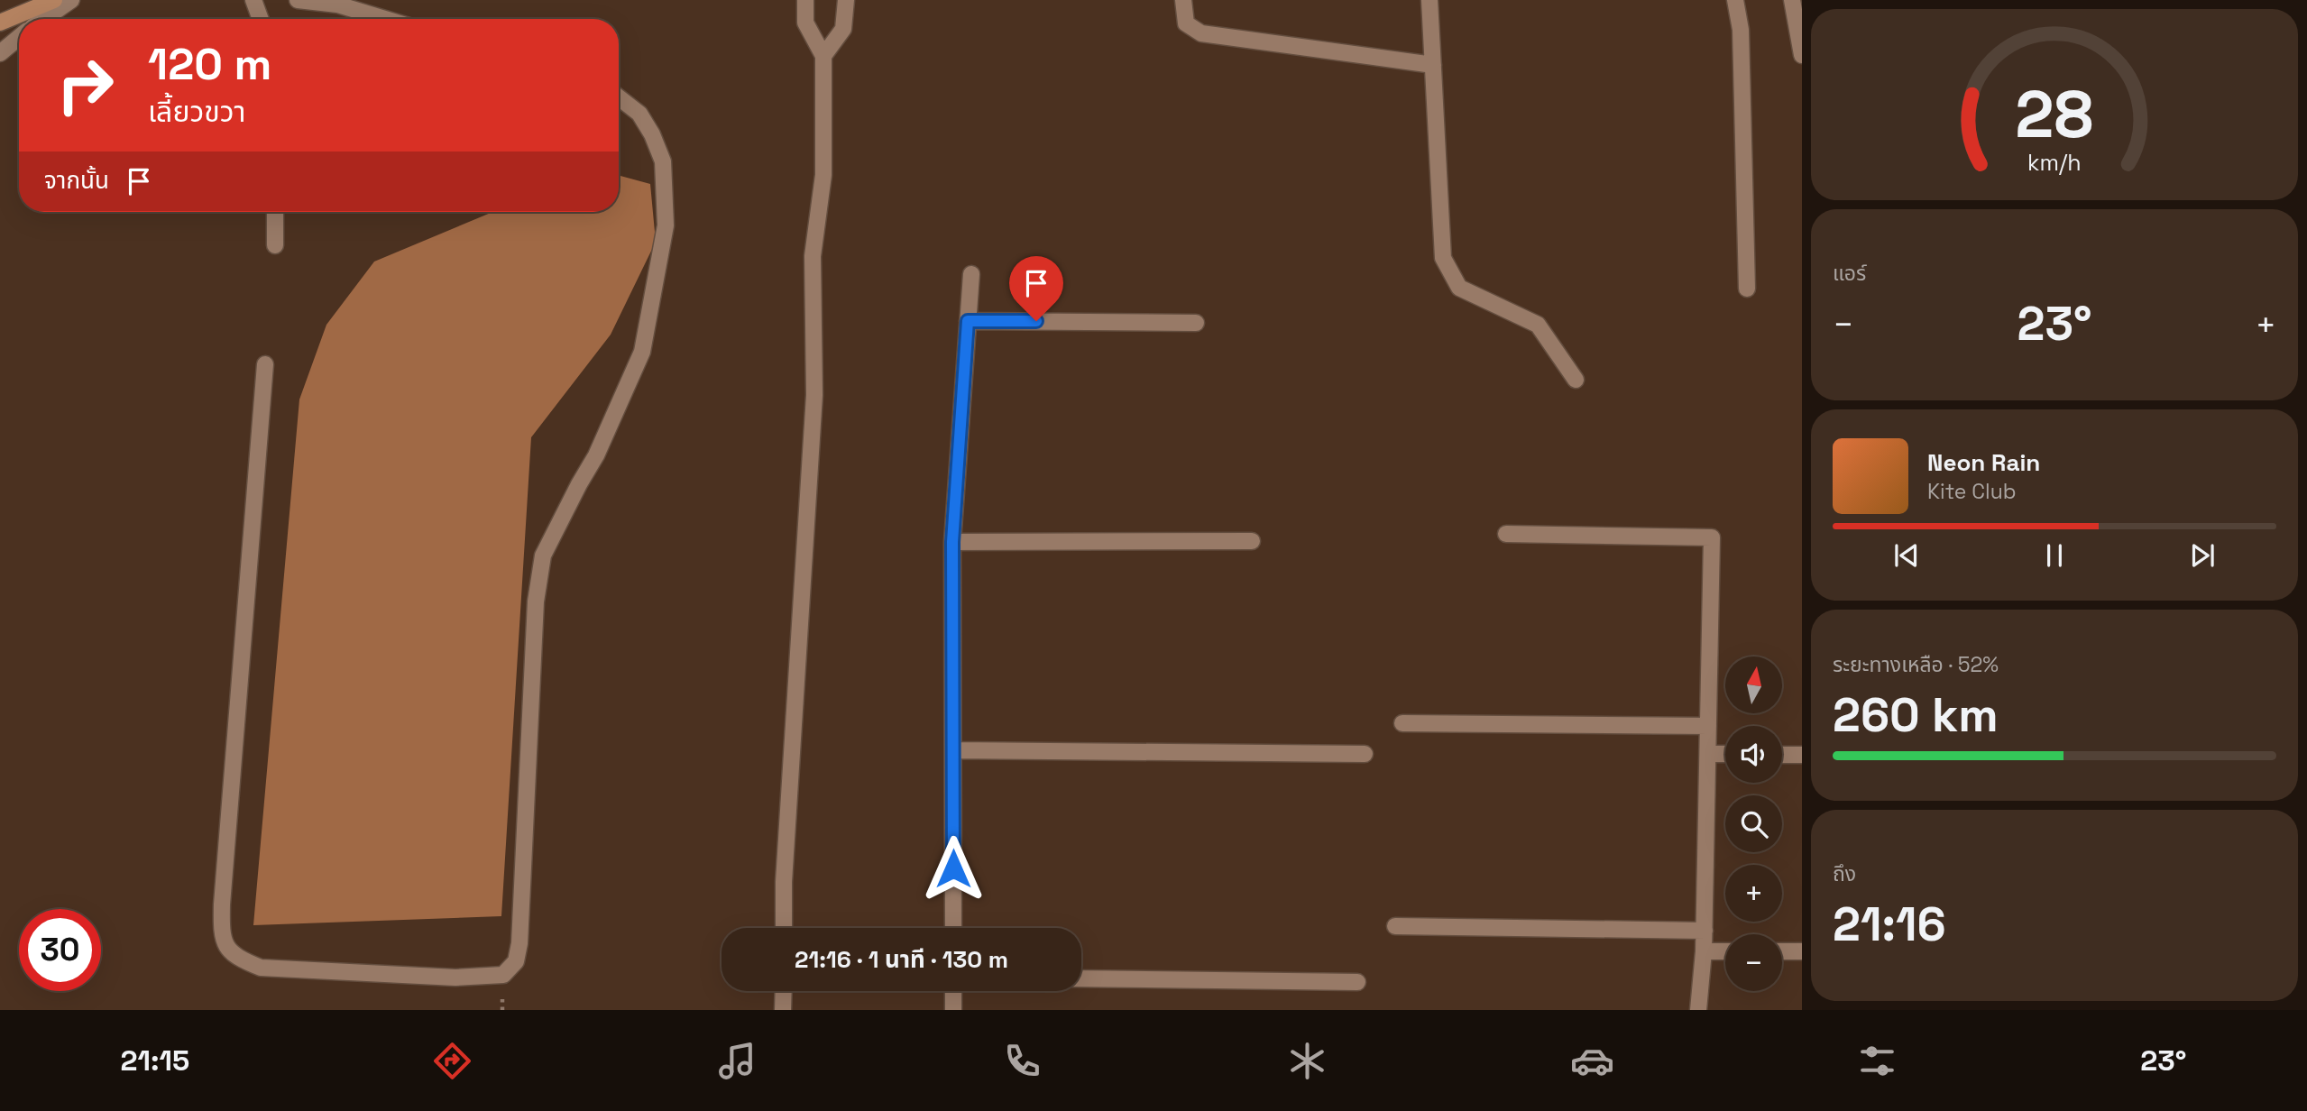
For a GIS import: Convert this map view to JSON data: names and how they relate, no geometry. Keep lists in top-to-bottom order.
{
  "north": "top",
  "page": {
    "turn": ["120 m", "เลี้ยวขวา"],
    "then": "จากนั้น",
    "tile": [
      "แอร์",
      ["ระยะทางเหลือ · 52%", "260 km"],
      ["ถึง", "21:16"]
    ],
    "heat": ["−", "23°", "+"],
    "song": ["Neon Rain", "Kite Club"],
    "map_buttons": ["+", "−"],
    "limit": "30",
    "trip": "21:16 · 1 นาที · 130 m",
    "tabs": ["21:15", "23°"],
    "gauge": ["28", "km/h"]
  }
}
